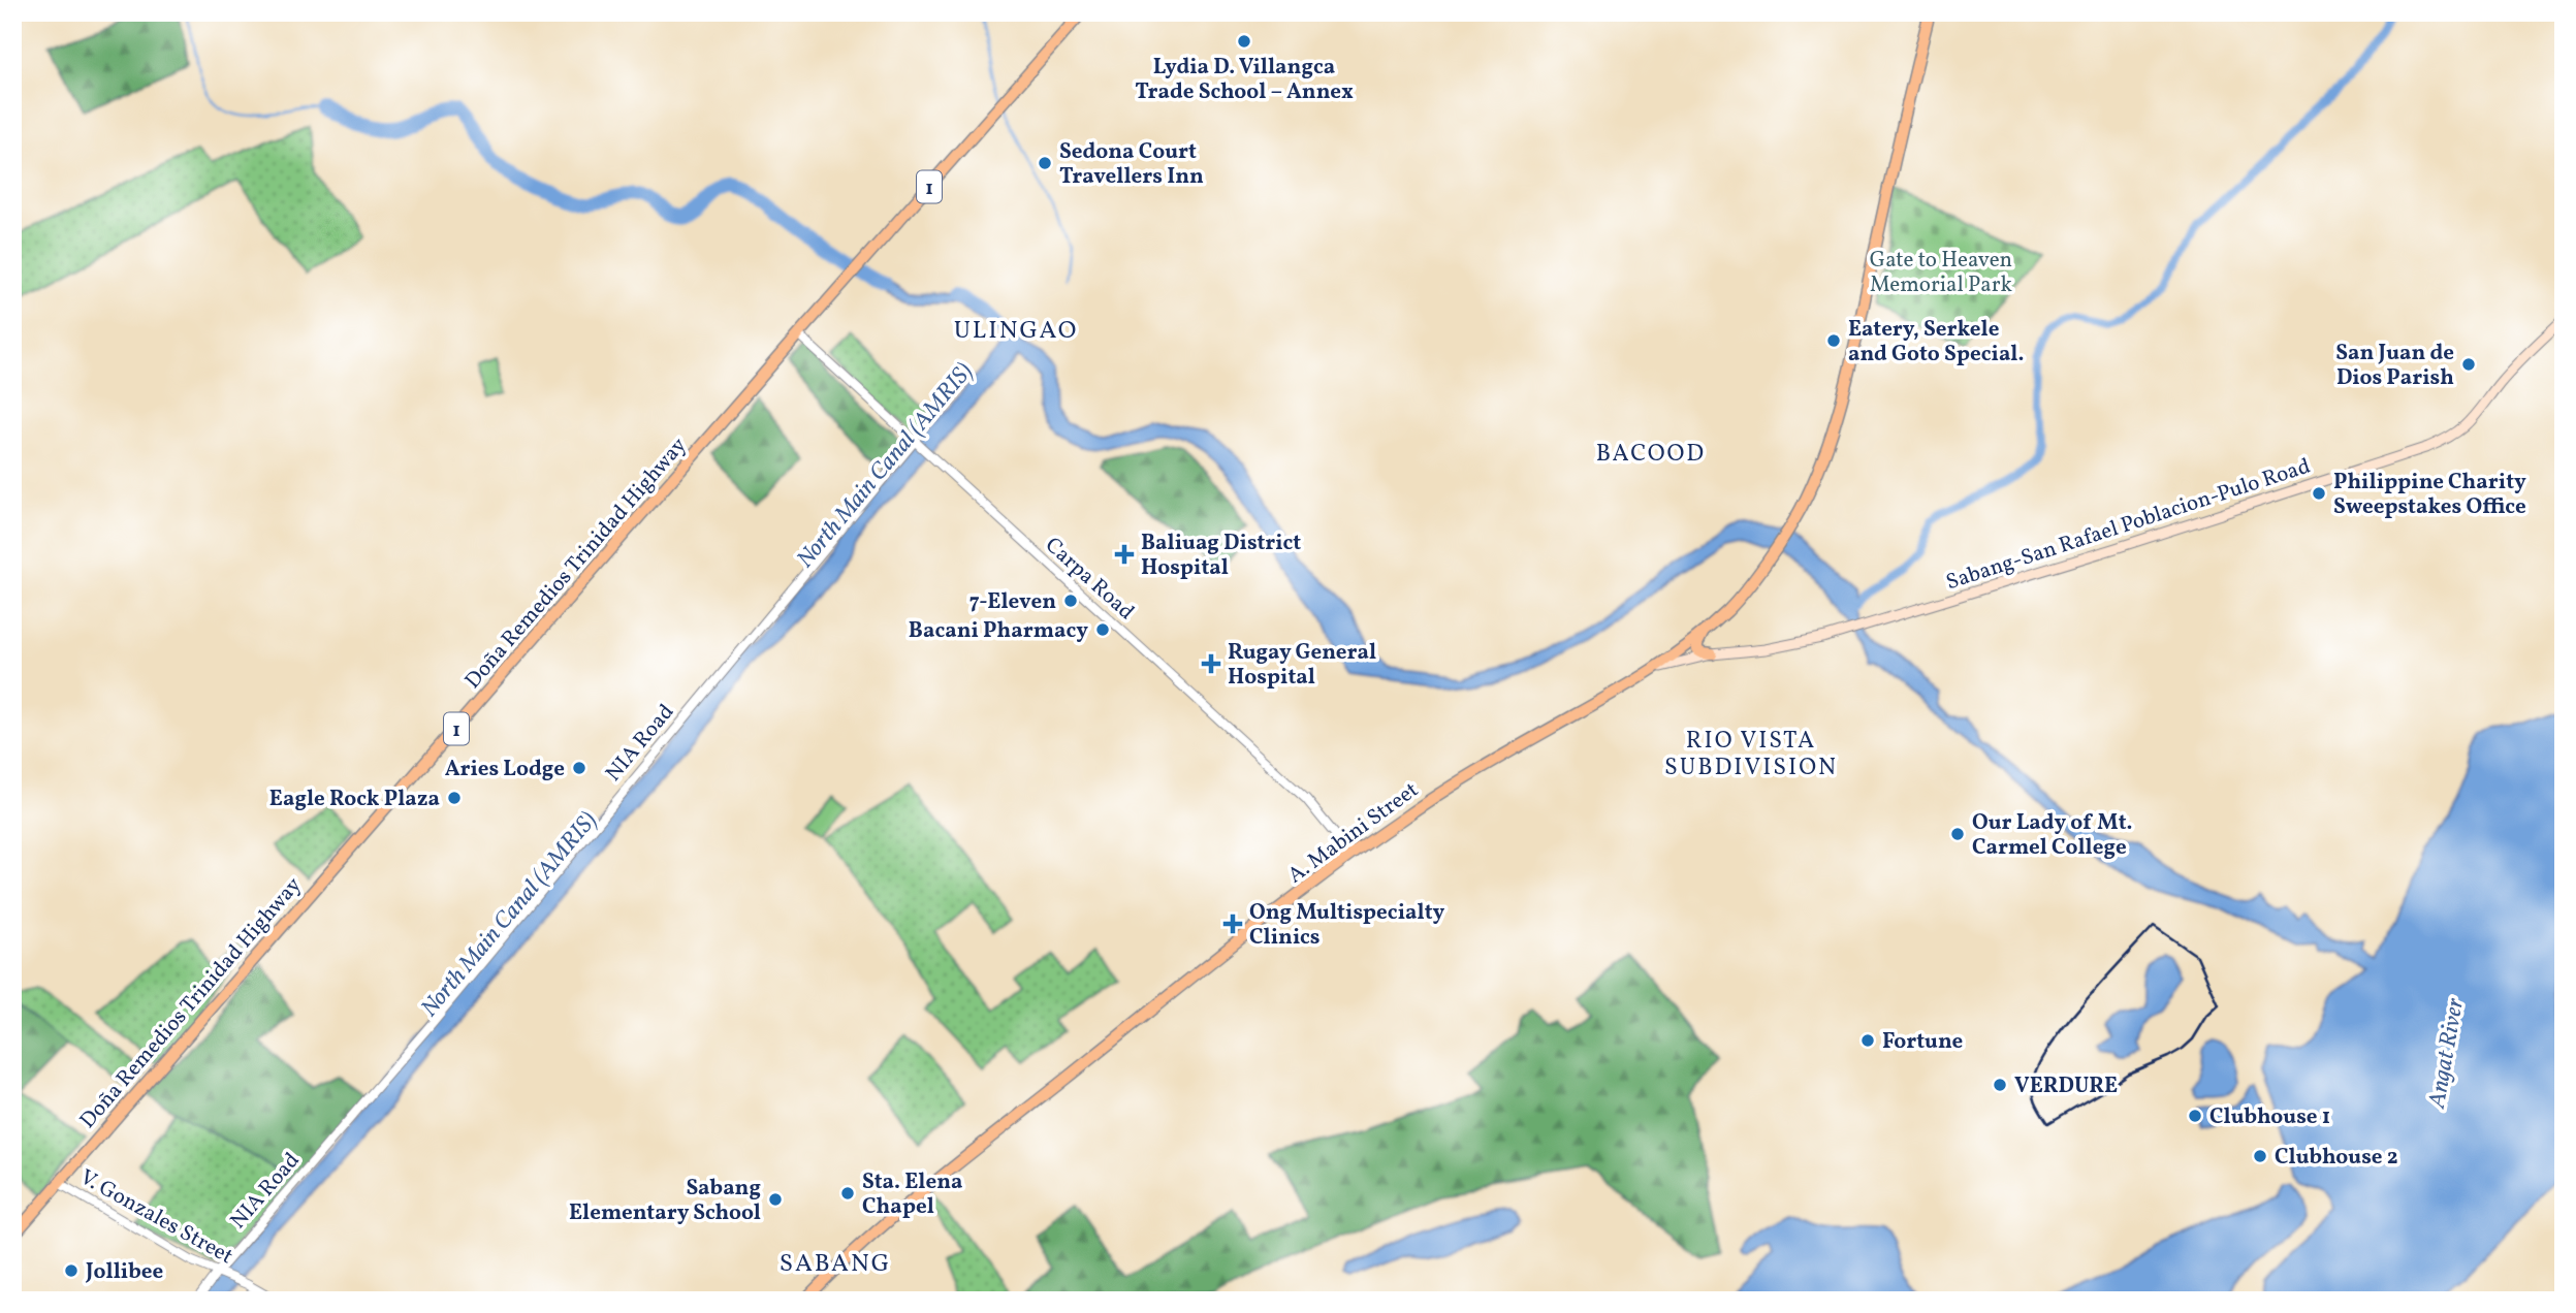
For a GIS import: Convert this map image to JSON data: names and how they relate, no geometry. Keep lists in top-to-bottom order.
{
  "streets": {
    "main road": [
      "1",
      "Sabang-San Rafael Poblacion-Pulo Road",
      "Doña Remedios Trinidad Highway",
      "A. Mabini Street"
    ],
    "street": ["Carpa Road", "NIA Road", "V. Gonzales Street"]
  },
  "crossings": [
    ["Sabang-San Rafael Poblacion-Pulo Road", "A. Mabini Street"],
    ["Doña Remedios Trinidad Highway", "Carpa Road"],
    ["Doña Remedios Trinidad Highway", "V. Gonzales Street"],
    ["Carpa Road", "NIA Road"],
    ["Carpa Road", "A. Mabini Street"],
    ["NIA Road", "V. Gonzales Street"]
  ],
  "districts": [
    "ULINGAO",
    "BACOOD",
    "RIO VISTA SUBDIVISION",
    "SABANG"
  ],
  "water": ["North Main Canal (AMRIS)", "Angat River"],
  "parks": ["Gate to Heaven Memorial Park"],
  "places": {
    "other": [
      "Lydia D. Villangca Trade School – Annex",
      "Sedona Court Travellers Inn",
      "Eatery, Serkele and Goto Special.",
      "San Juan de Dios Parish",
      "Philippine Charity Sweepstakes Office",
      "7-Eleven",
      "Bacani Pharmacy",
      "Aries Lodge",
      "Eagle Rock Plaza",
      "Our Lady of Mt. Carmel College",
      "Fortune",
      "VERDURE",
      "Clubhouse 1",
      "Clubhouse 2",
      "Sta. Elena Chapel",
      "Sabang Elementary School",
      "Jollibee"
    ],
    "health": ["Baliuag District Hospital", "Rugay General Hospital", "Ong Multispecialty Clinics"]
  }
}
